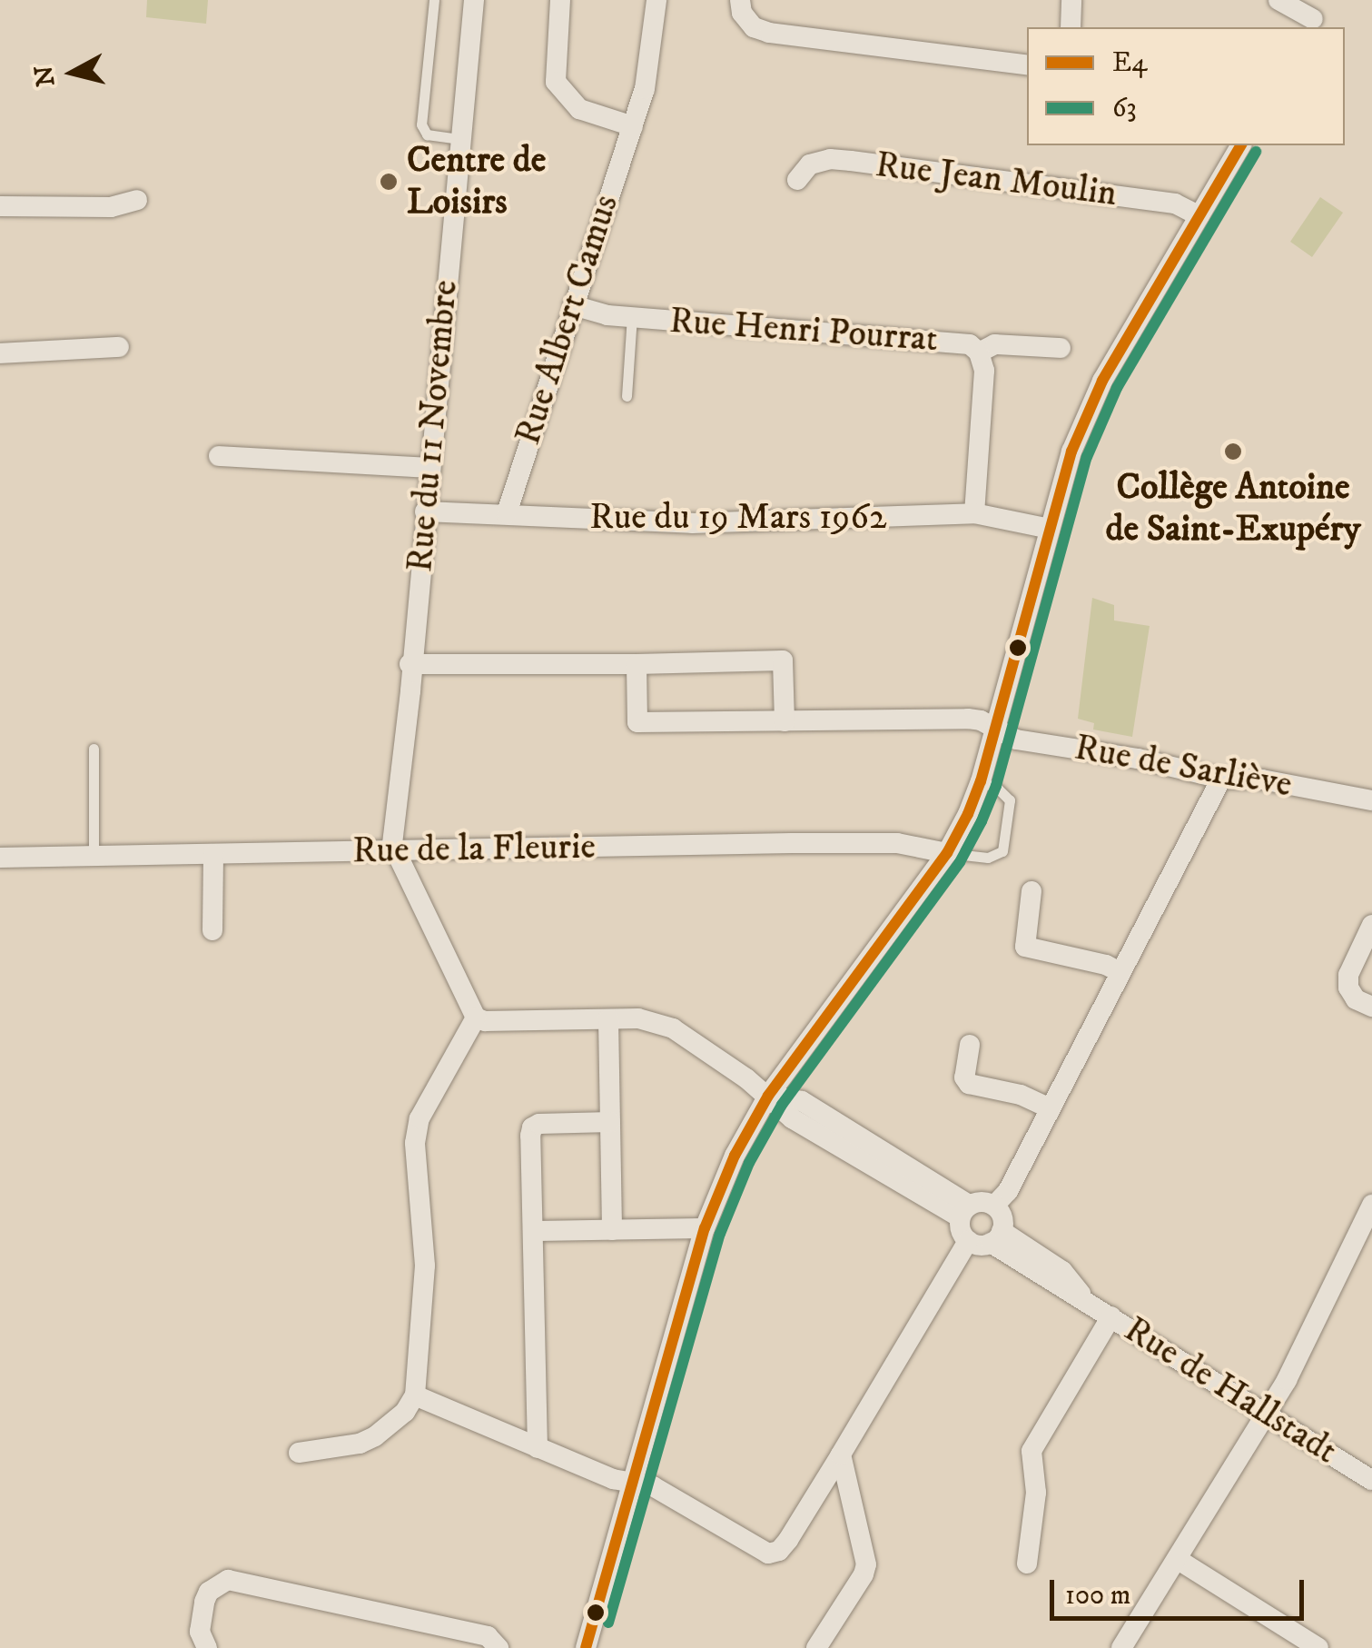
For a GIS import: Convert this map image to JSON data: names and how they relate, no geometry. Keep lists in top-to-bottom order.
{
  "streets": {
    "street": [
      "Rue Jean Moulin",
      "Rue Albert Camus",
      "Rue Henri Pourrat",
      "Rue du 11 Novembre",
      "Rue du 19 Mars 1962",
      "Rue de Sarliève",
      "Rue de la Fleurie",
      "Rue de Hallstadt"
    ]
  },
  "crossings": [
    ["Rue Albert Camus", "Rue Henri Pourrat"],
    ["Rue Albert Camus", "Rue du 19 Mars 1962"],
    ["Rue Henri Pourrat", "Rue du 19 Mars 1962"],
    ["Rue du 11 Novembre", "Rue du 19 Mars 1962"],
    ["Rue du 11 Novembre", "Rue de la Fleurie"]
  ],
  "places": ["Centre de Loisirs", "Collège Antoine de Saint-Exupéry"],
  "lines": ["transit line E4", "transit line 63"],
  "legend": ["E4", "63"],
  "scale_bar": "100 m",
  "north": "left"
}
